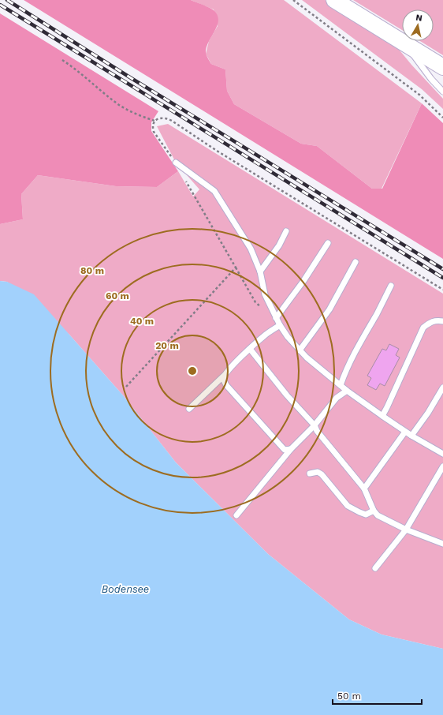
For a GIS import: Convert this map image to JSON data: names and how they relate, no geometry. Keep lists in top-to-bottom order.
{
  "water": ["Bodensee"],
  "scale_bar": "50 m",
  "north": "top",
  "rings": [
    "80 m",
    "60 m",
    "40 m",
    "20 m"
  ]
}
